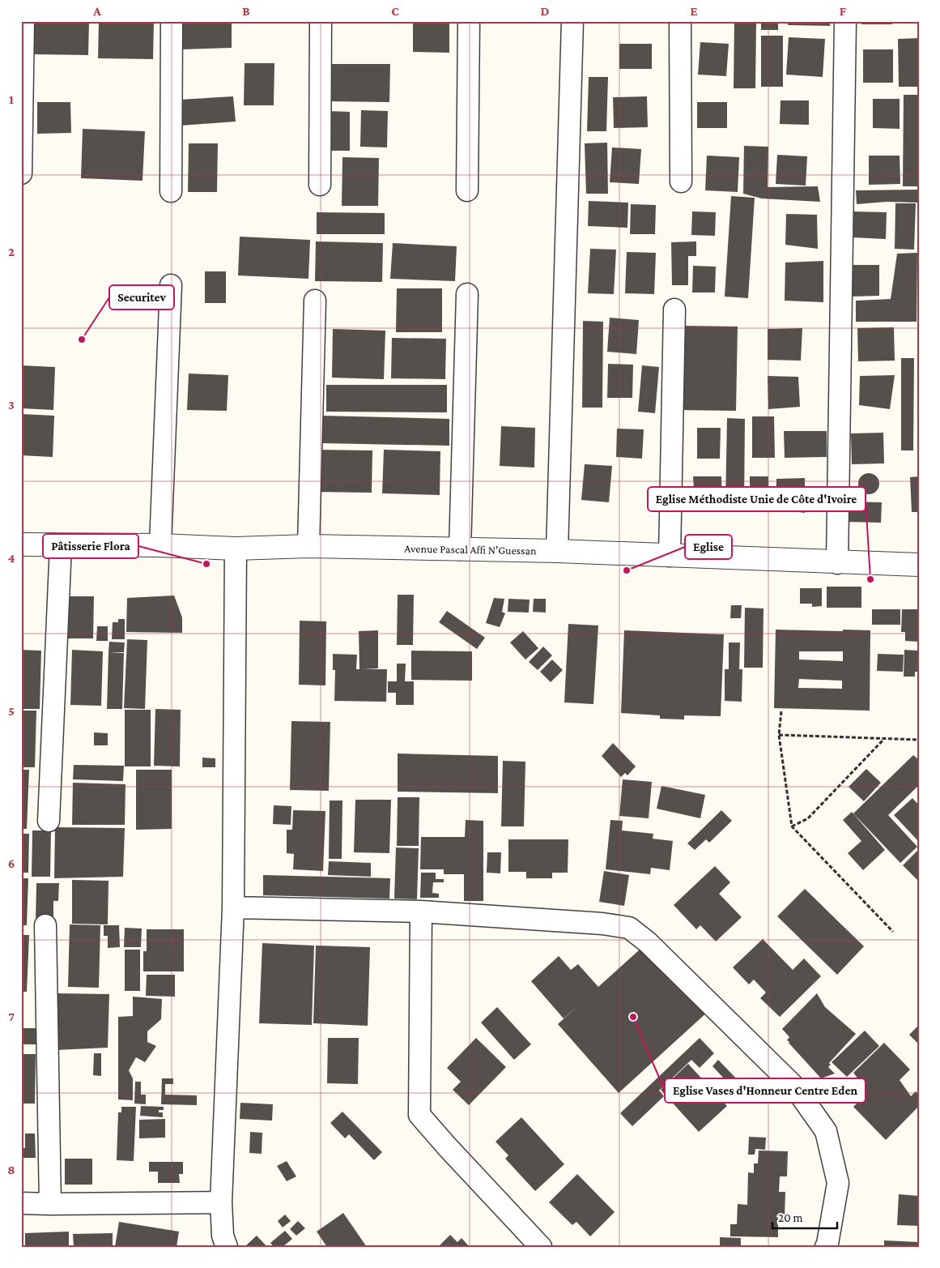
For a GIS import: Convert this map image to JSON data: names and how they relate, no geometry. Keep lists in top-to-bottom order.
{
  "streets": {
    "street": ["Avenue Pascal Affi N'Guessan"]
  },
  "places": [
    "Securitev",
    "Pâtisserie Flora",
    "Eglise",
    "Eglise Méthodiste Unie de Côte d'Ivoire",
    "Eglise Vases d'Honneur Centre Eden"
  ],
  "scale_bar": "20 m",
  "grid": {
    "columns": [
      "A",
      "B",
      "C",
      "D",
      "E",
      "F"
    ],
    "rows": [
      "1",
      "2",
      "3",
      "4",
      "5",
      "6",
      "7",
      "8"
    ]
  }
}
